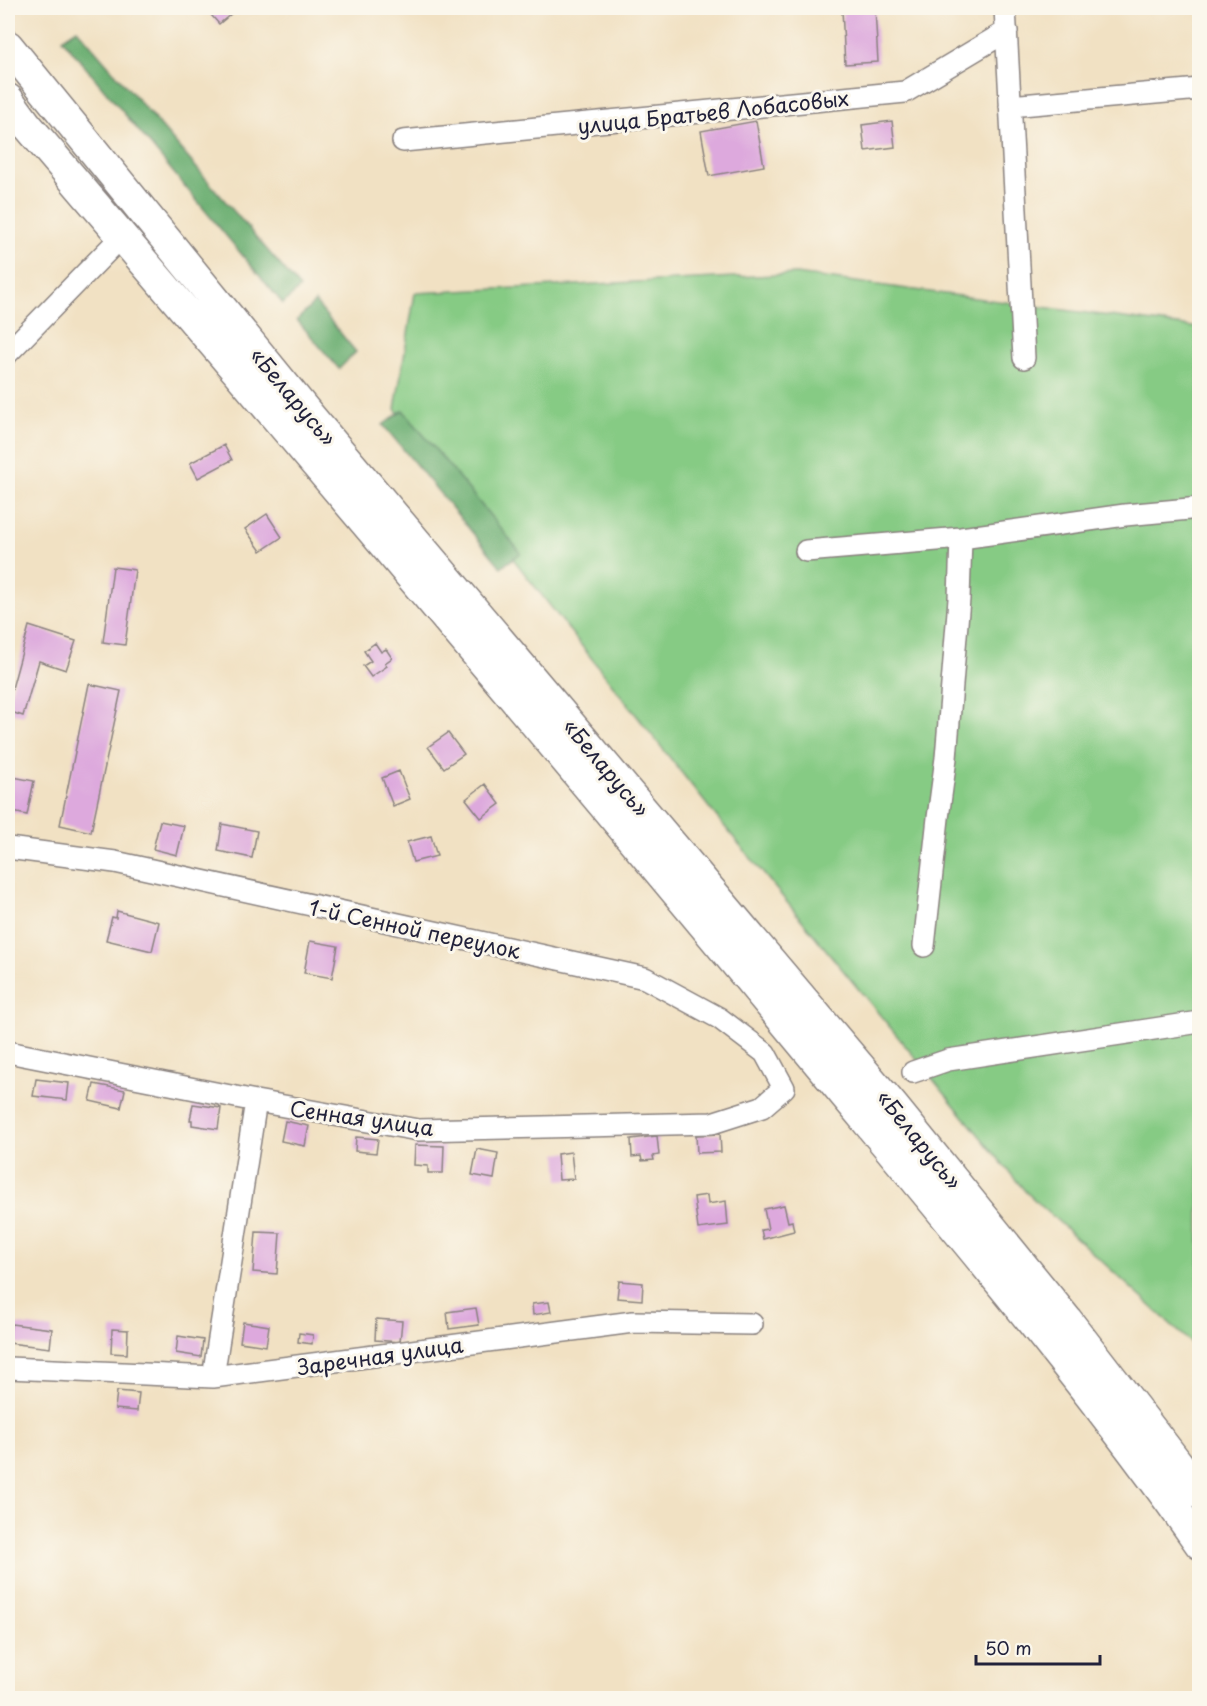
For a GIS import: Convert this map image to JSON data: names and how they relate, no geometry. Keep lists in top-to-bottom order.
{
  "streets": {
    "highway": ["«Беларусь»"],
    "street": [
      "улица Братьев Лобасовых",
      "1-й Сенной переулок",
      "Сенная улица",
      "Заречная улица"
    ]
  },
  "crossings": [
    ["1-й Сенной переулок", "Сенная улица"]
  ],
  "scale_bar": "50 m"
}
